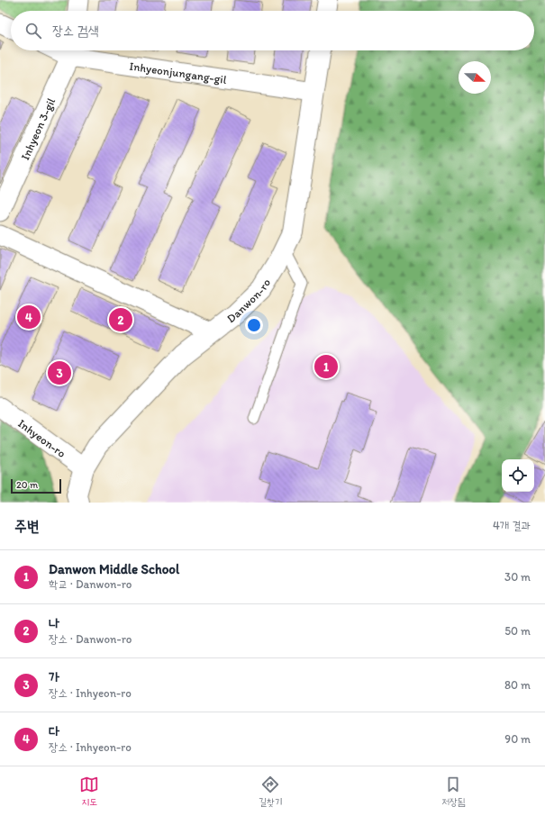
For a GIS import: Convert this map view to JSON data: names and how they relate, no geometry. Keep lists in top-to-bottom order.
{
  "streets": {
    "street": [
      "Inhyeonjungang-gil",
      "Inhyeon 3-gil",
      "Danwon-ro",
      "Inhyeon-ro"
    ]
  },
  "crossings": [
    ["Inhyeonjungang-gil", "Inhyeon 3-gil"],
    ["Inhyeonjungang-gil", "Danwon-ro"],
    ["Danwon-ro", "Inhyeon-ro"]
  ],
  "scale_bar": "20 m",
  "north": "right",
  "page": {
    "search": "장소 검색",
    "pins": [
      "4",
      "2",
      "1",
      "3"
    ],
    "scale": "20 m",
    "heading": ["주변", "4개 결과"],
    "list": [
      {
        "mark": "1",
        "name": "Danwon Middle School",
        "note": "학교 · Danwon-ro",
        "value": "30 m"
      },
      {
        "mark": "2",
        "name": "나",
        "note": "장소 · Danwon-ro",
        "value": "50 m"
      },
      {
        "mark": "3",
        "name": "가",
        "note": "장소 · Inhyeon-ro",
        "value": "80 m"
      },
      {
        "mark": "4",
        "name": "다",
        "note": "장소 · Inhyeon-ro",
        "value": "90 m"
      }
    ],
    "nav": ["지도", "길찾기", "저장됨"]
  }
}
